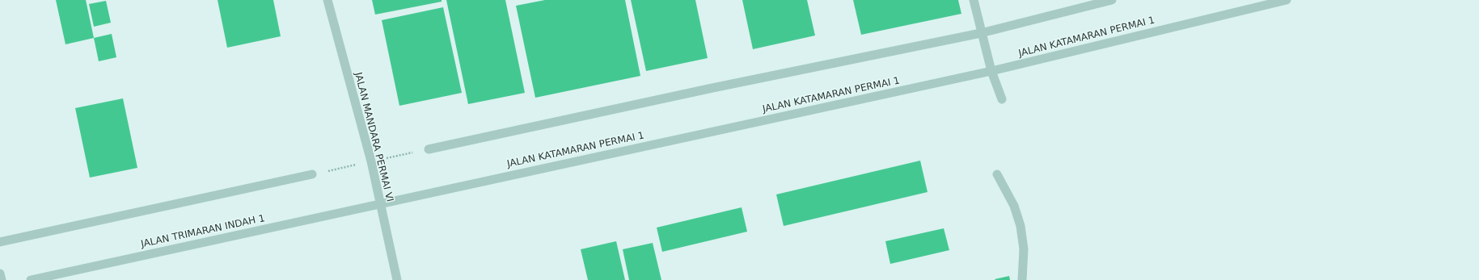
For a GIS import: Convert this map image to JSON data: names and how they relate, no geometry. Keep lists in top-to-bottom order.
{
  "streets": {
    "street": ["JALAN KATAMARAN PERMAI 1", "JALAN MANDARA PERMAI VI", "JALAN TRIMARAN INDAH 1"]
  },
  "crossings": [
    ["JALAN KATAMARAN PERMAI 1", "JALAN MANDARA PERMAI VI"],
    ["JALAN KATAMARAN PERMAI 1", "JALAN TRIMARAN INDAH 1"],
    ["JALAN MANDARA PERMAI VI", "JALAN TRIMARAN INDAH 1"]
  ]
}
